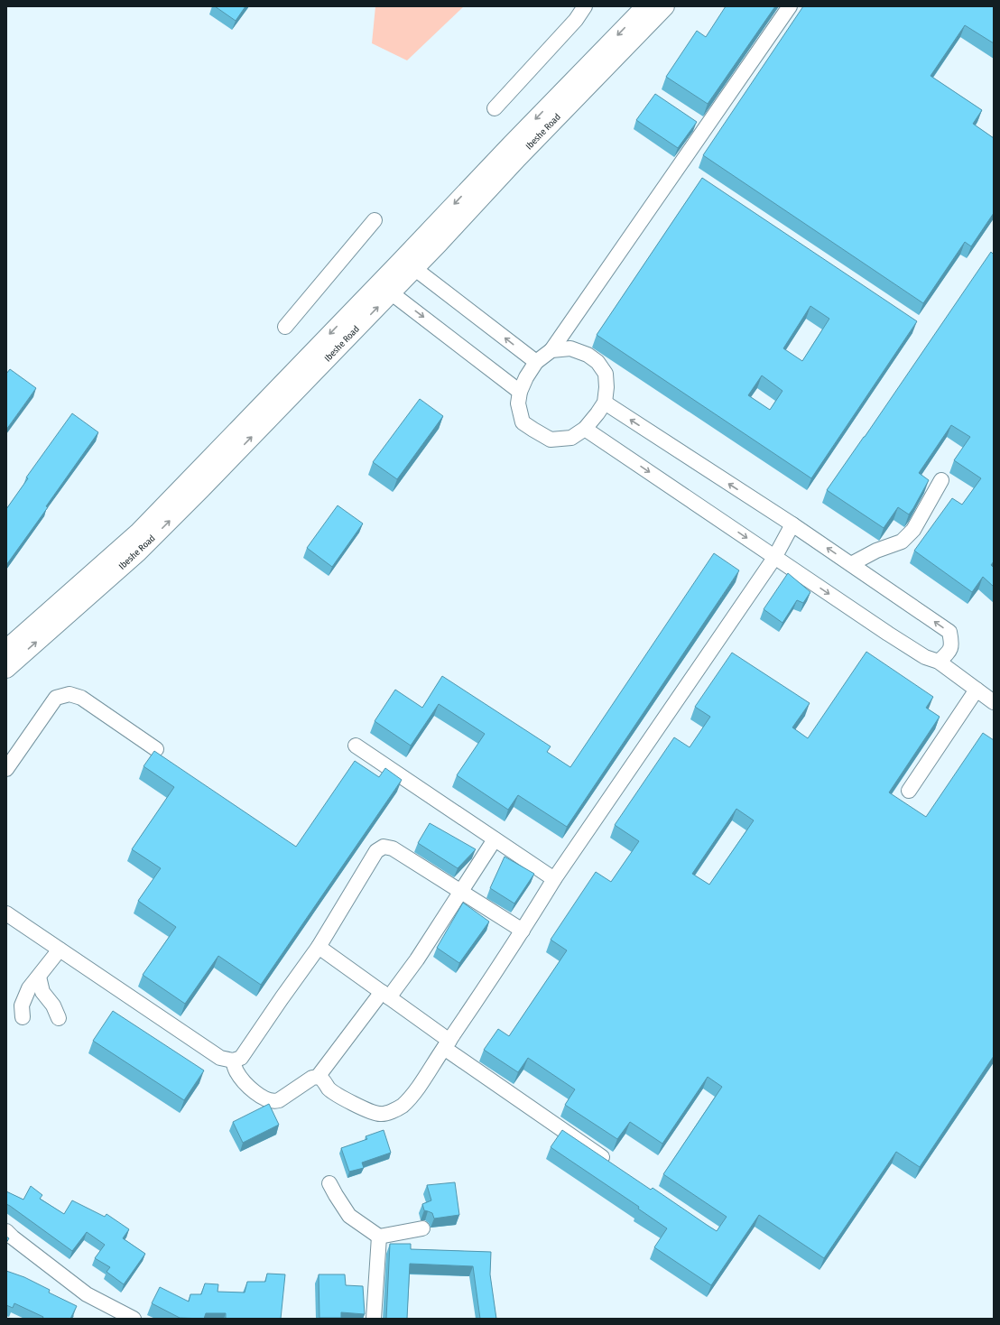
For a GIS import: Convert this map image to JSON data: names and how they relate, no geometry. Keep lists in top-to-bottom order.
{
  "streets": {
    "main road": ["Ibeshe Road"]
  }
}
